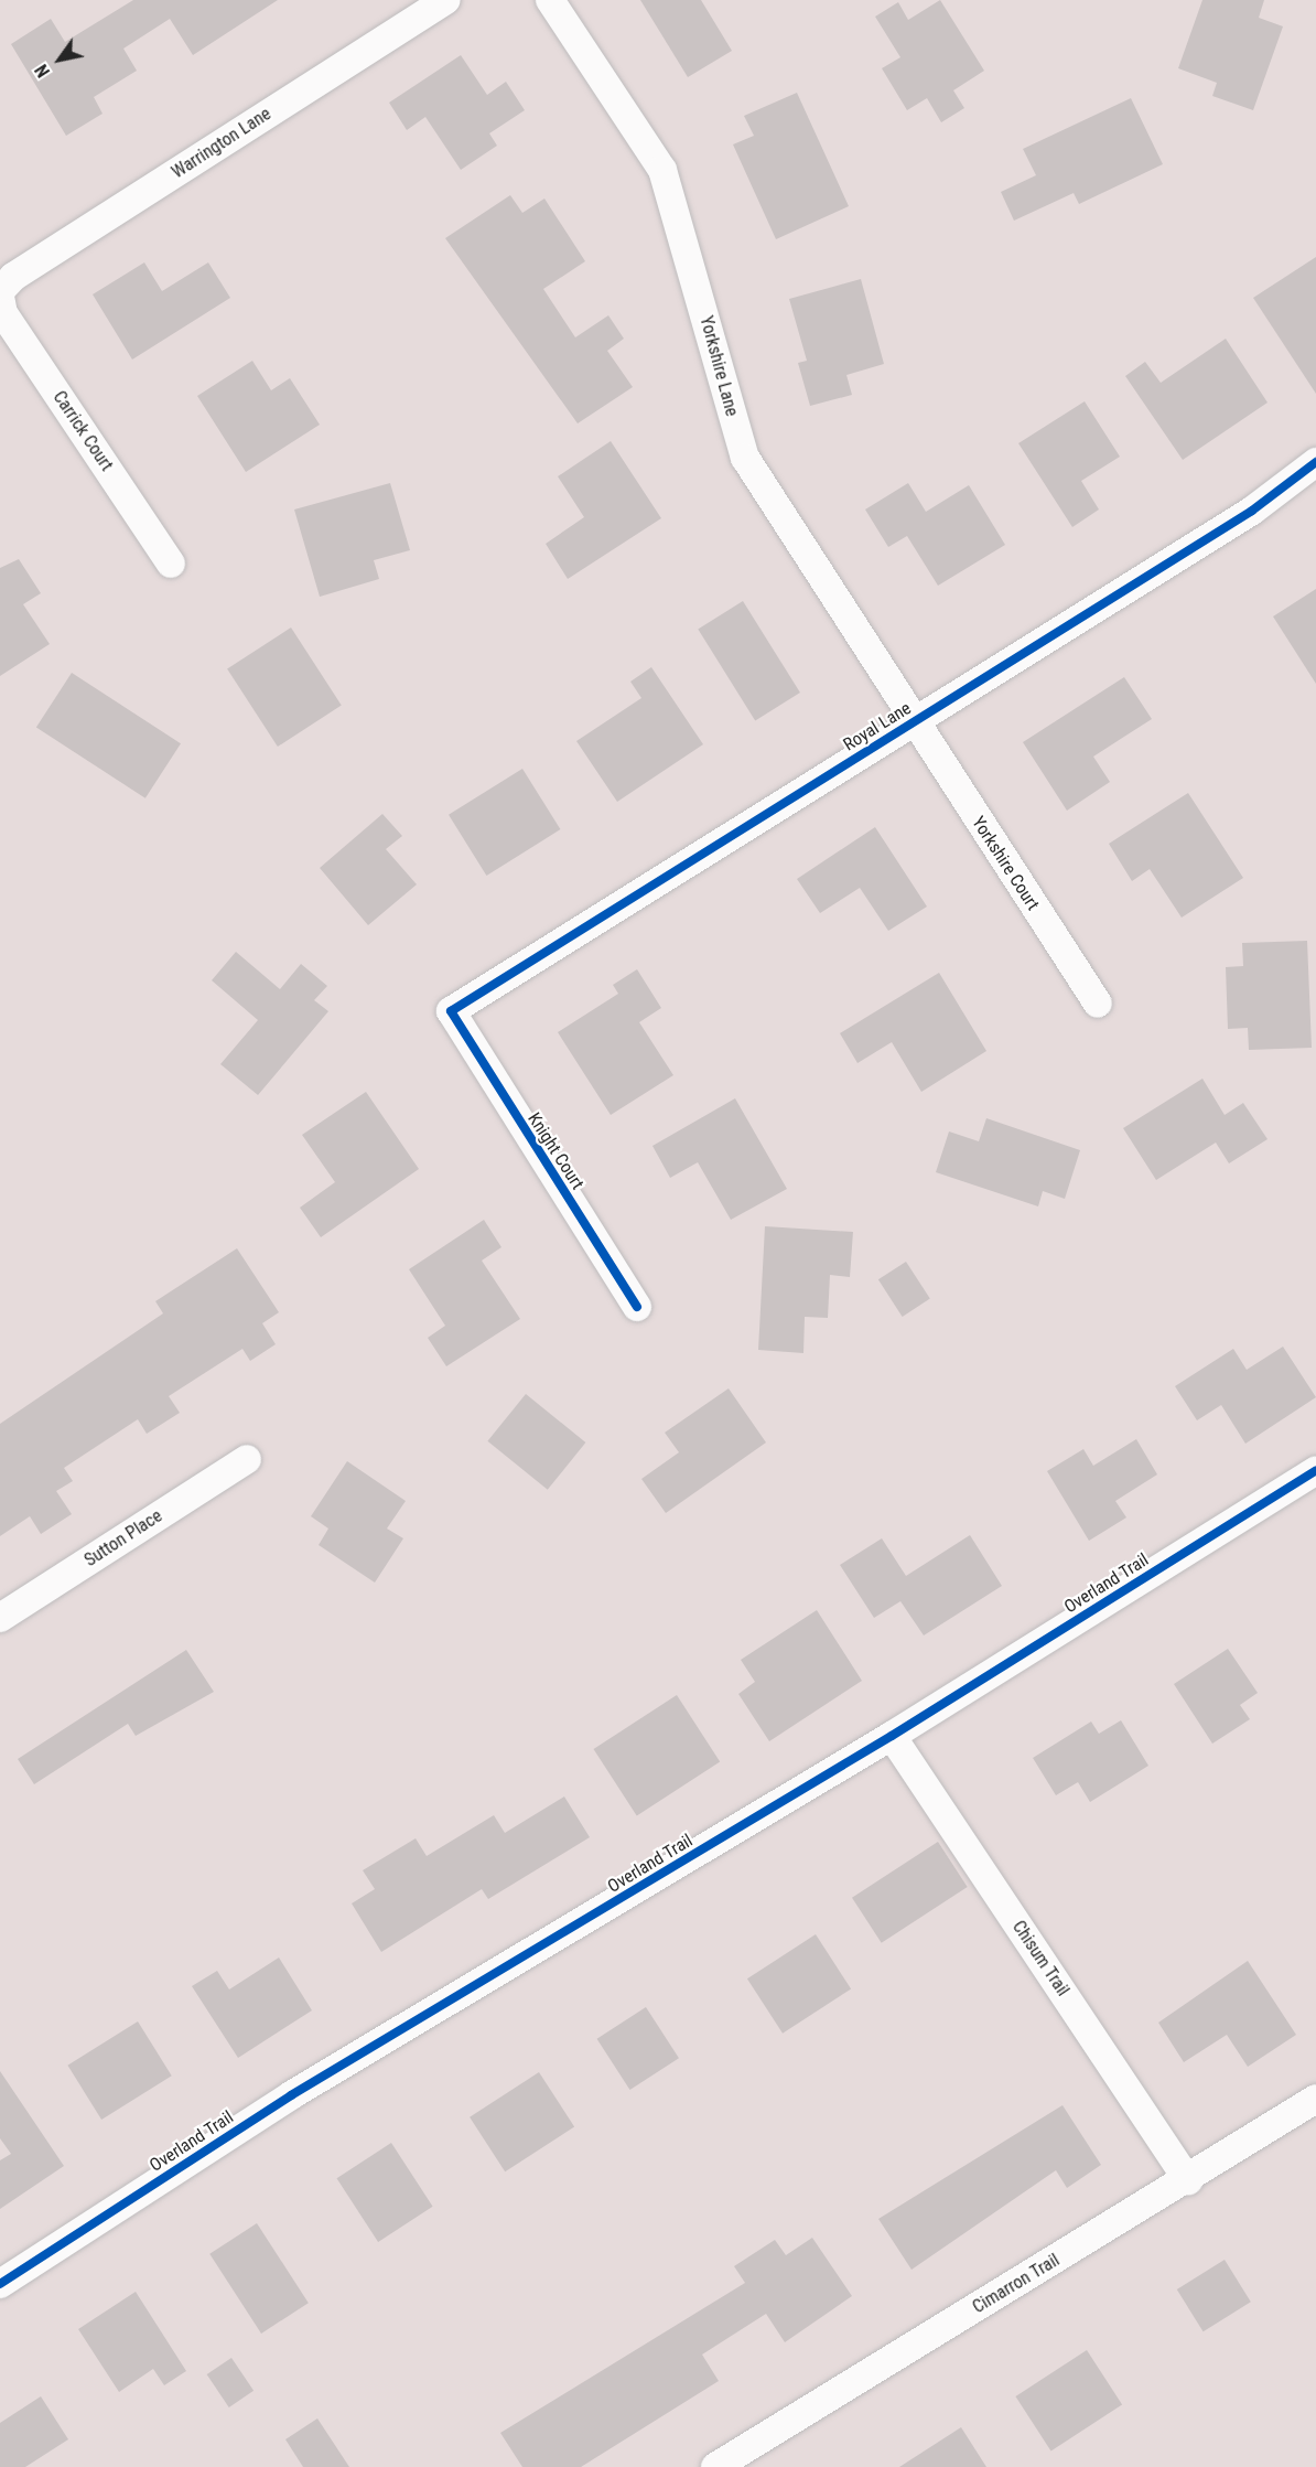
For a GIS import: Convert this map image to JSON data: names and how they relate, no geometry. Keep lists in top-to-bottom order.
{
  "streets": {
    "street": [
      "Warrington Lane",
      "Yorkshire Lane",
      "Carrick Court",
      "Royal Lane",
      "Yorkshire Court",
      "Knight Court",
      "Sutton Place",
      "Overland Trail",
      "Chisum Trail",
      "Cimarron Trail"
    ]
  },
  "crossings": [
    ["Warrington Lane", "Carrick Court"],
    ["Yorkshire Lane", "Royal Lane"],
    ["Yorkshire Lane", "Yorkshire Court"],
    ["Royal Lane", "Yorkshire Court"],
    ["Royal Lane", "Knight Court"],
    ["Overland Trail", "Chisum Trail"],
    ["Chisum Trail", "Cimarron Trail"]
  ],
  "north": "bottom left"
}
